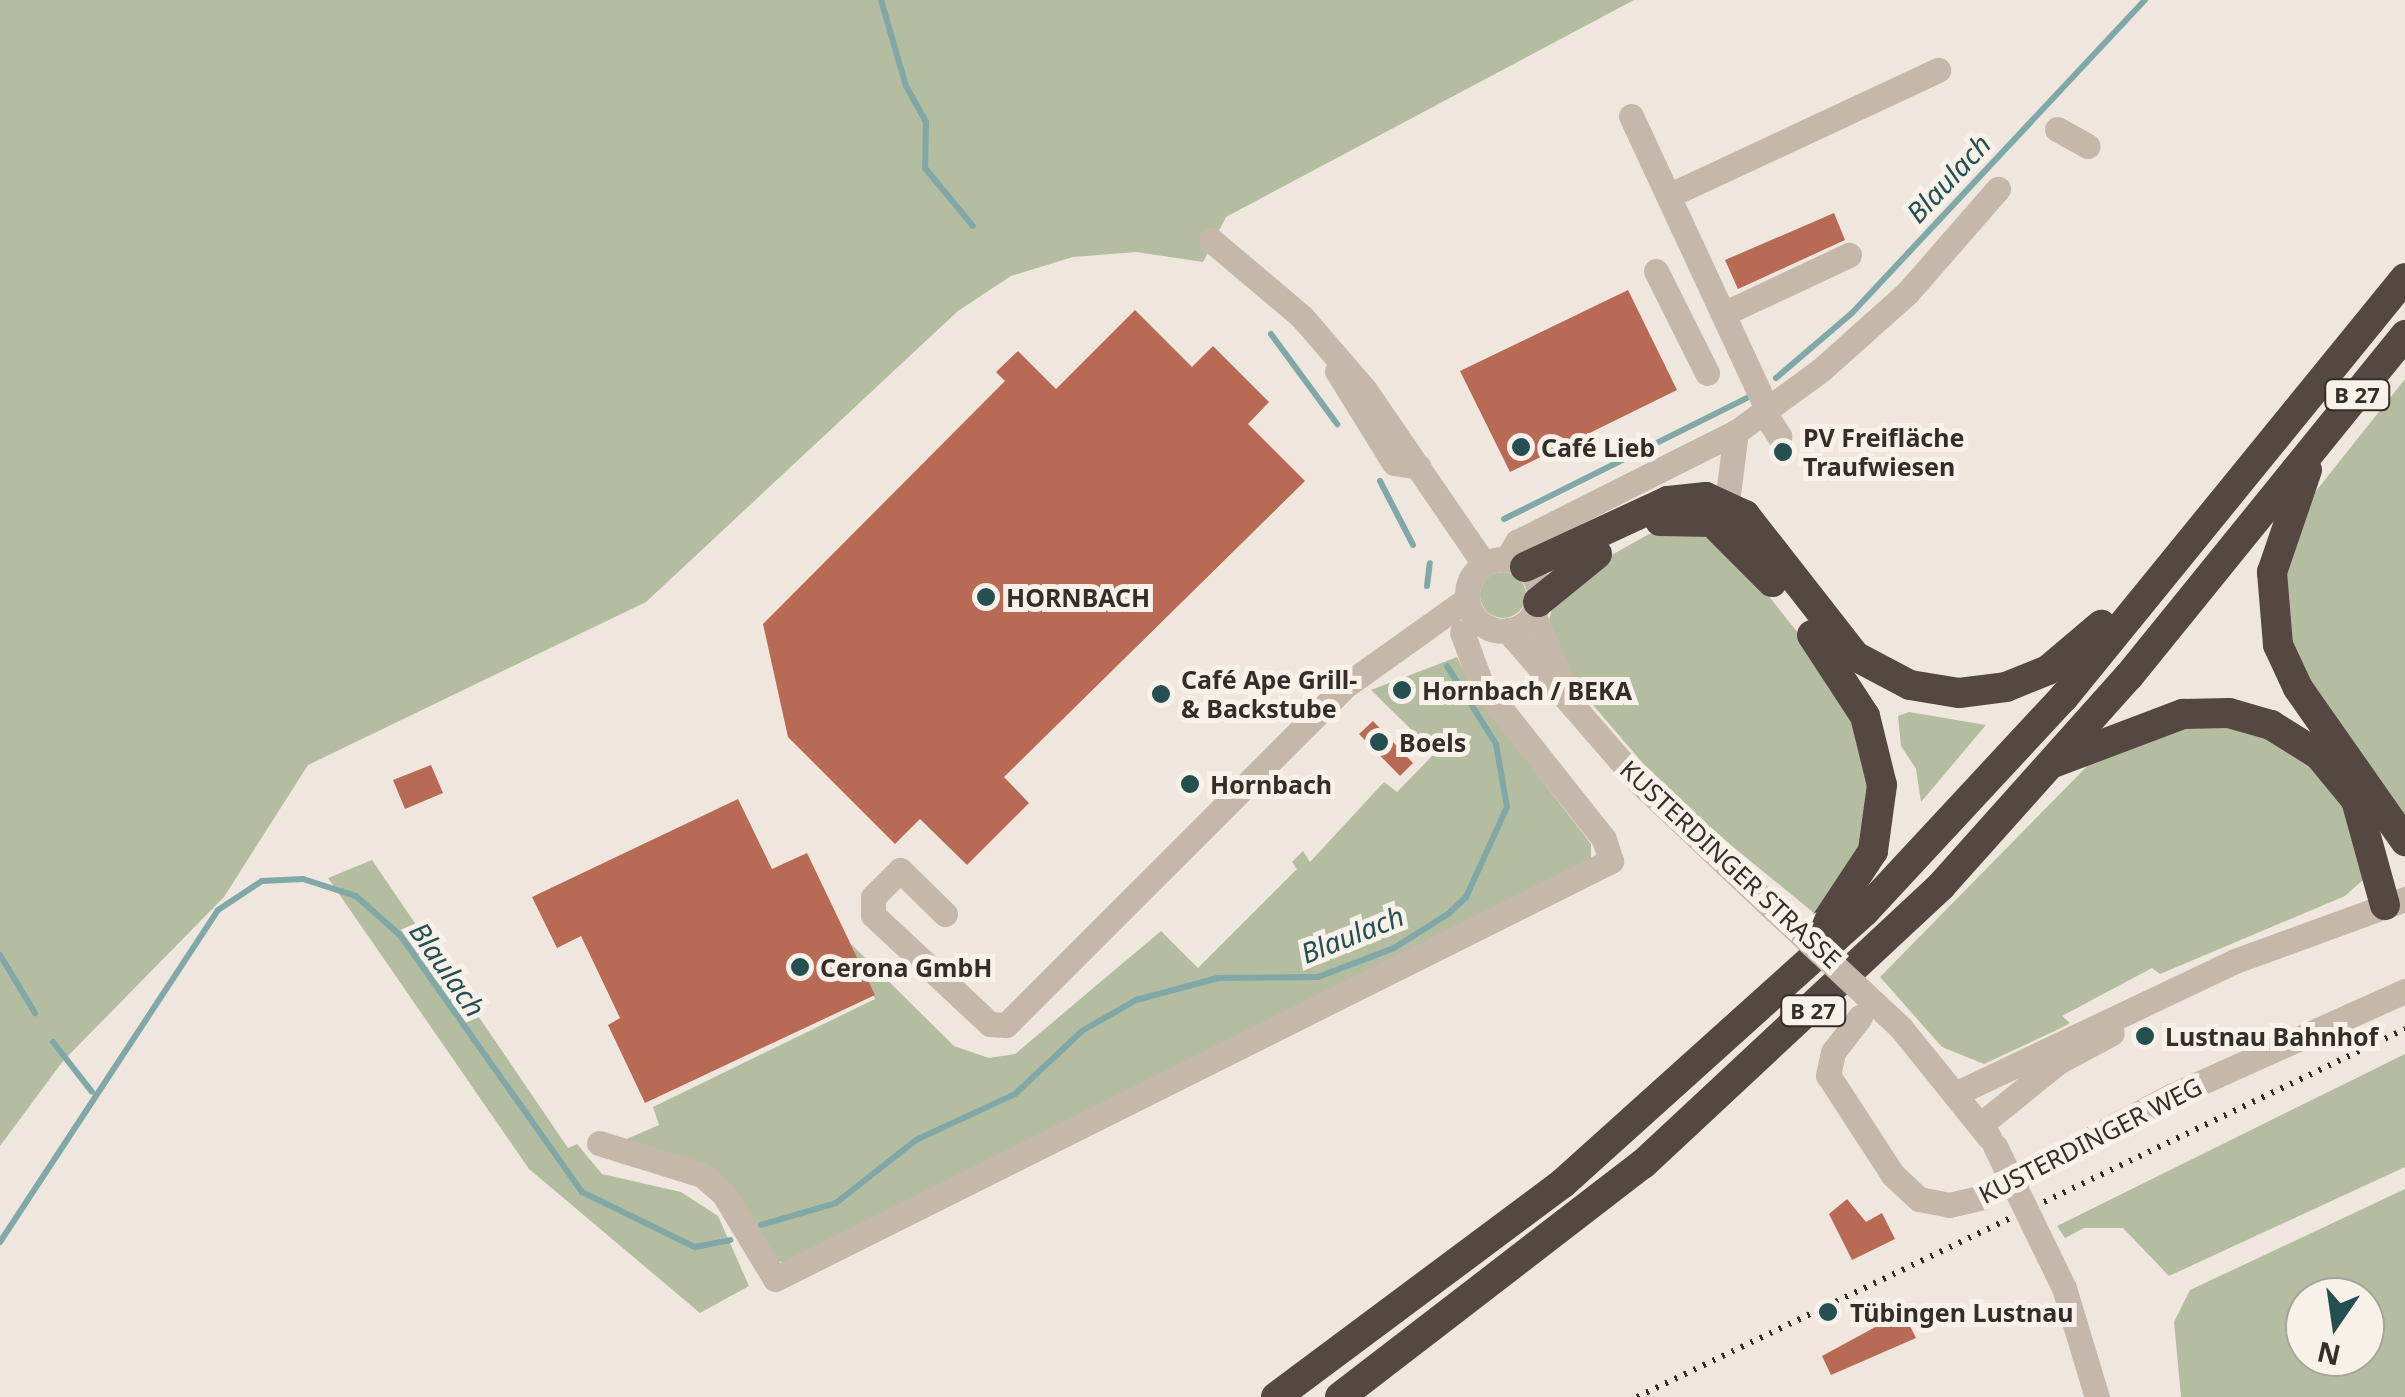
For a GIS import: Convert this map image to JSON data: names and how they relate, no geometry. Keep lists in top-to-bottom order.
{
  "streets": {
    "highway": ["B 27"],
    "street": ["KUSTERDINGER STRASSE", "KUSTERDINGER WEG"]
  },
  "water": ["Blaulach"],
  "places": [
    "Café Lieb",
    "PV Freifläche Traufwiesen",
    "HORNBACH",
    "Hornbach / BEKA",
    "Café Ape Grill- & Backstube",
    "Boels",
    "Hornbach",
    "Cerona GmbH",
    "Lustnau Bahnhof",
    "Tübingen Lustnau"
  ],
  "north": "bottom"
}
